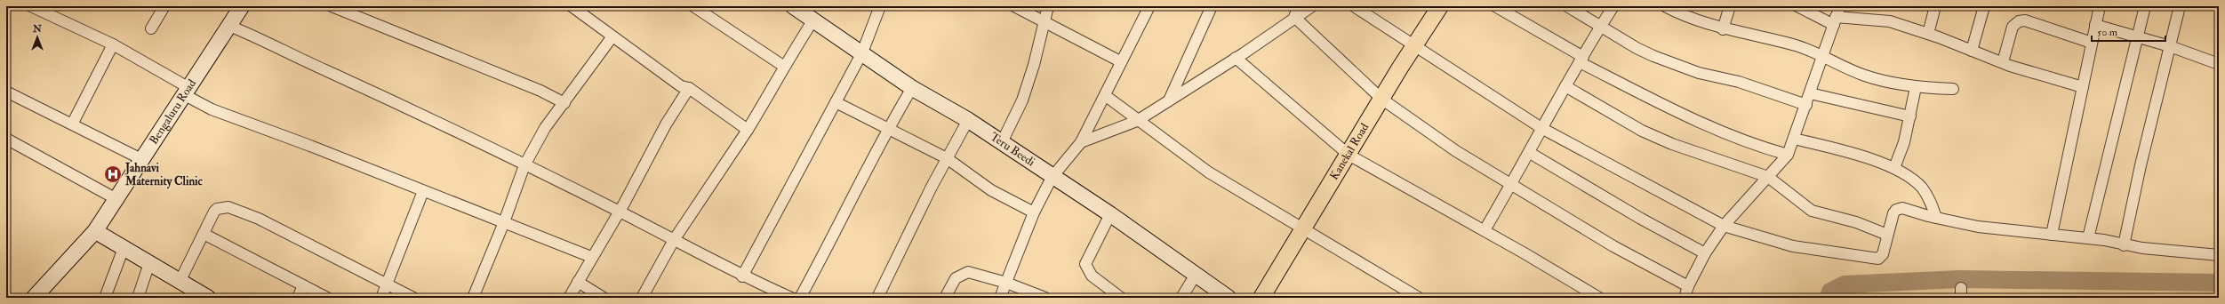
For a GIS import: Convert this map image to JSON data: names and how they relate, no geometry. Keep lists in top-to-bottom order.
{
  "streets": {
    "main road": ["Kanekal Road"],
    "street": ["Bengaluru Road", "Teru Beedi"]
  },
  "places": {
    "hospital": ["Jahnavi Maternity Clinic"]
  },
  "scale_bar": "50 m",
  "north": "top"
}
